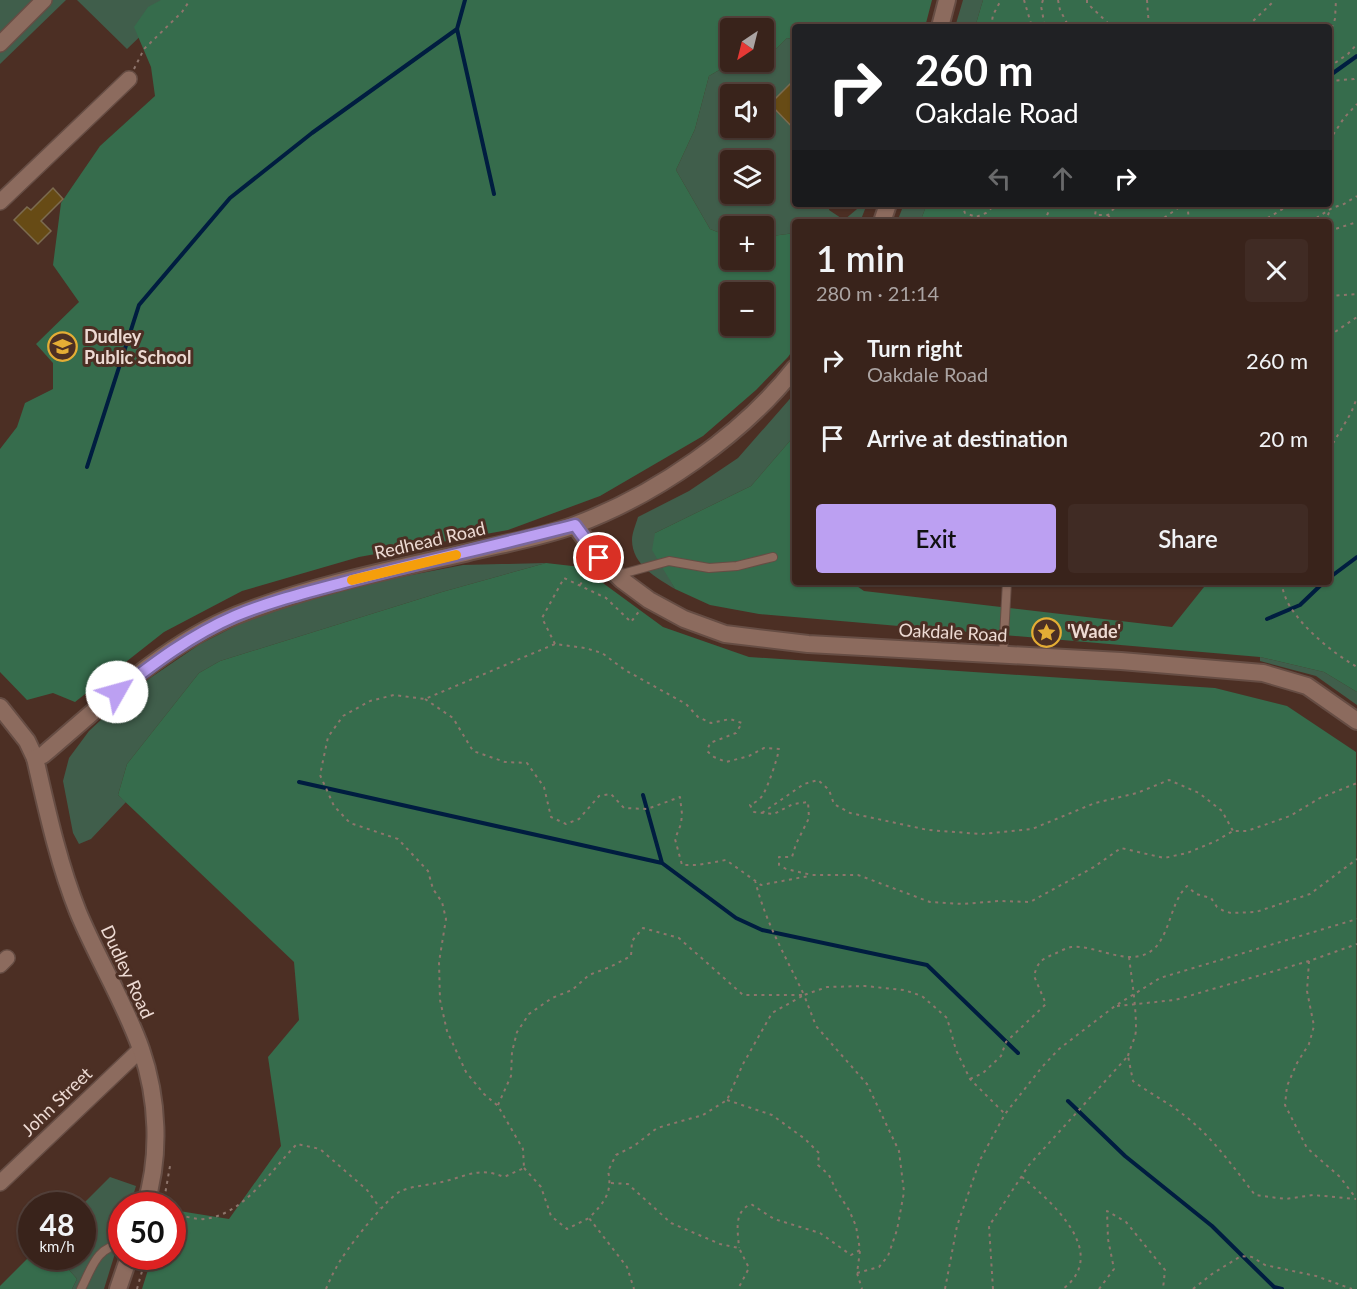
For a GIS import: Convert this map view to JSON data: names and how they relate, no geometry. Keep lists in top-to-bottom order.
{
  "streets": {
    "main road": ["Redhead Road", "Oakdale Road", "Dudley Road"],
    "street": ["John Street"]
  },
  "crossings": [
    ["Redhead Road", "Oakdale Road"],
    ["Redhead Road", "Dudley Road"],
    ["Dudley Road", "John Street"]
  ],
  "places": {
    "school or university": ["Dudley Public School"],
    "place": ["'Wade'"]
  },
  "north": "bottom left",
  "page": {
    "map_buttons": ["+", "−"],
    "turn": ["260 m", "Oakdale Road"],
    "heading": ["1 min", "280 m · 21:14"],
    "list": [
      {
        "name": "Turn right",
        "note": "Oakdale Road",
        "value": "260 m"
      },
      {
        "name": "Arrive at destination",
        "value": "20 m"
      }
    ],
    "buttons": ["Exit", "Share"],
    "speed": "48 km/h",
    "limit": "50"
  }
}
